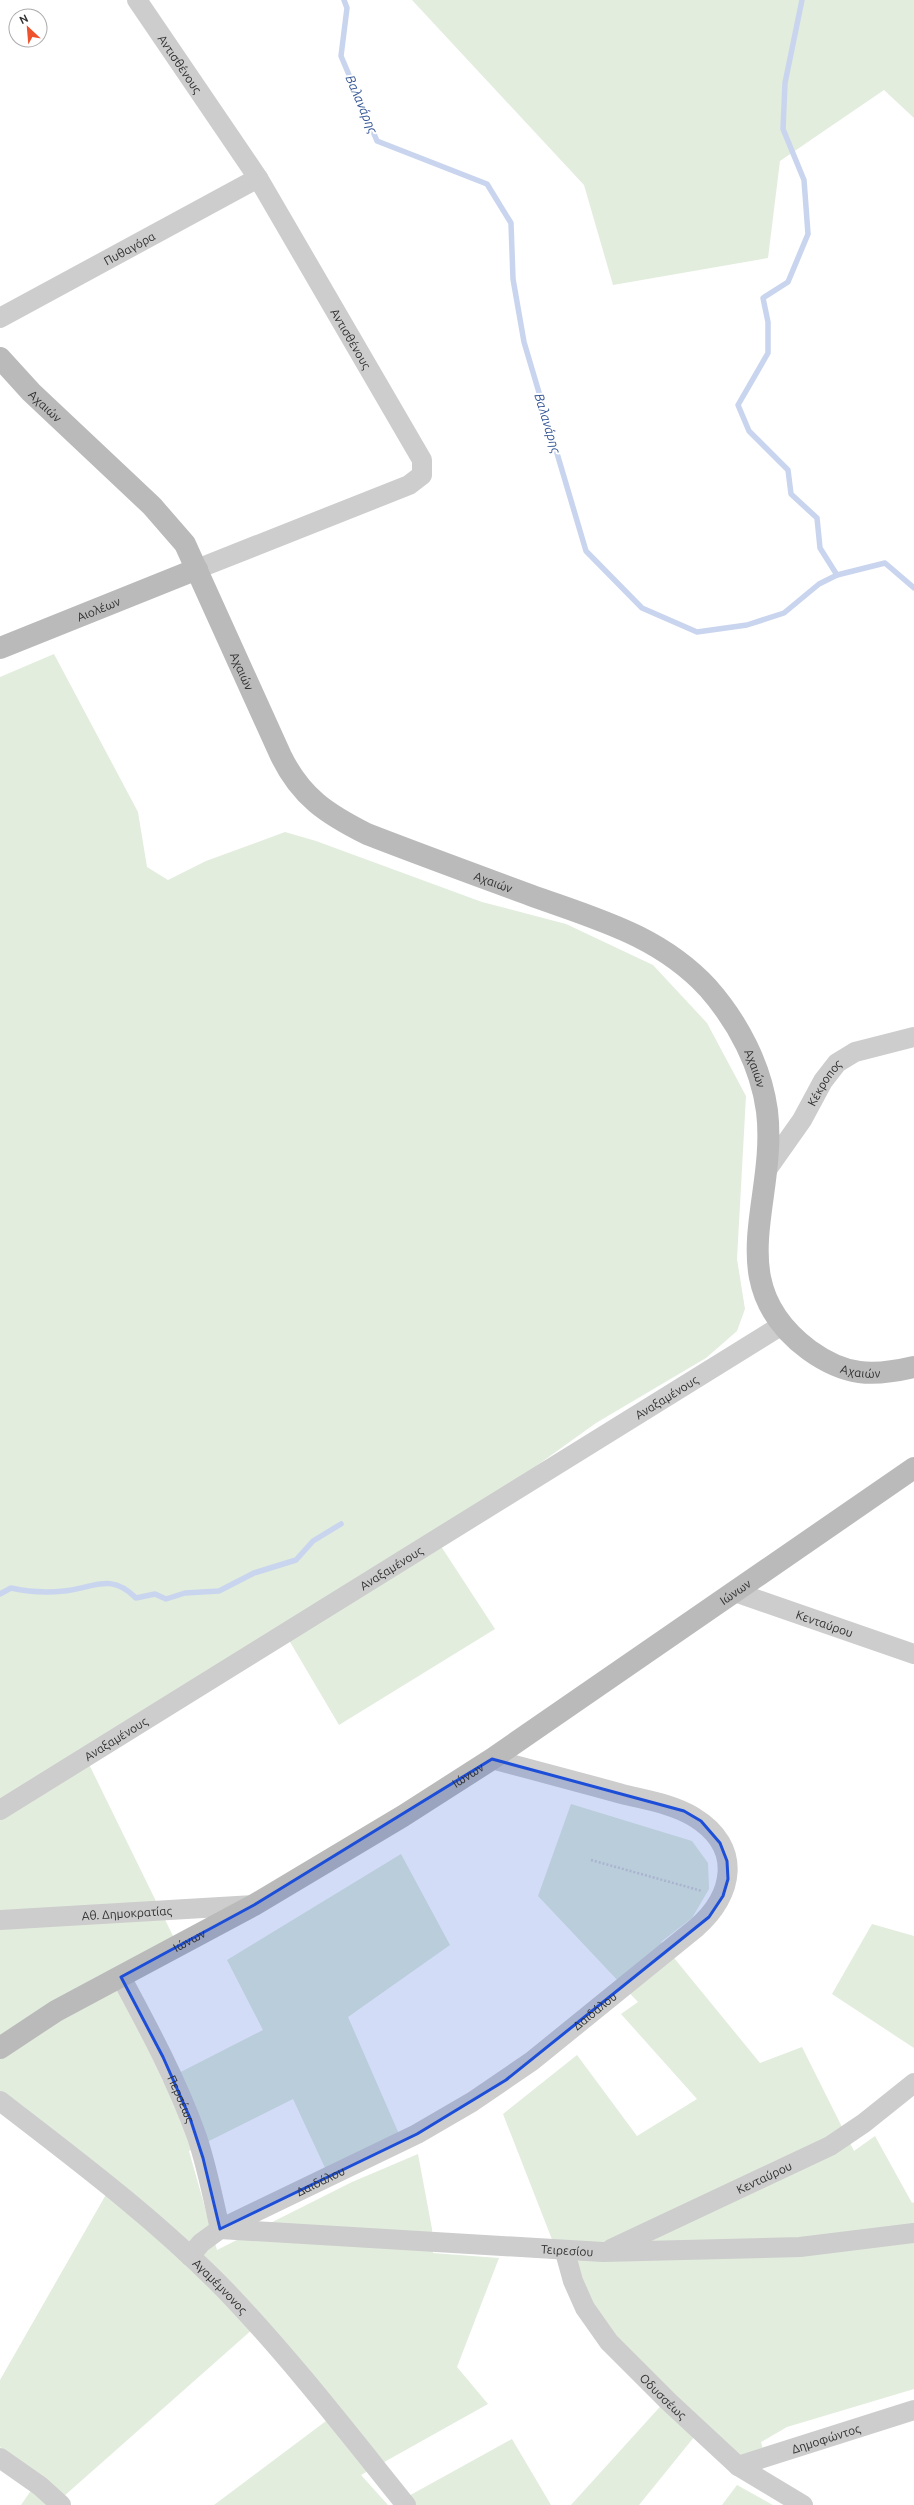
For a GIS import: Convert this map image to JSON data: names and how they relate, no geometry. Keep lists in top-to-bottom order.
{
  "streets": {
    "main road": ["Αχαιών", "Αιολέων", "Ιώνων"],
    "street": [
      "Αντισθένους",
      "Πυθαγόρα",
      "Κέκροπος",
      "Αναξαμένους",
      "Κενταύρου",
      "Αθ. Δημοκρατίας",
      "Δαιδάλου",
      "Περσέως",
      "Τειρεσίου",
      "Αγαμέμνονος",
      "Οδυσσέως",
      "Δημοφώντος"
    ]
  },
  "crossings": [
    ["Αντισθένους", "Πυθαγόρα"],
    ["Αντισθένους", "Αχαιών"],
    ["Αντισθένους", "Αιολέων"],
    ["Αχαιών", "Αιολέων"],
    ["Αχαιών", "Κέκροπος"],
    ["Αχαιών", "Αναξαμένους"],
    ["Ιώνων", "Κενταύρου"],
    ["Ιώνων", "Αθ. Δημοκρατίας"],
    ["Ιώνων", "Δαιδάλου"],
    ["Ιώνων", "Περσέως"],
    ["Κενταύρου", "Τειρεσίου"],
    ["Δαιδάλου", "Περσέως"],
    ["Δαιδάλου", "Τειρεσίου"],
    ["Δαιδάλου", "Αγαμέμνονος"],
    ["Περσέως", "Τειρεσίου"],
    ["Τειρεσίου", "Οδυσσέως"],
    ["Οδυσσέως", "Δημοφώντος"]
  ],
  "water": ["Βαλανάρης"],
  "north": "top left"
}
